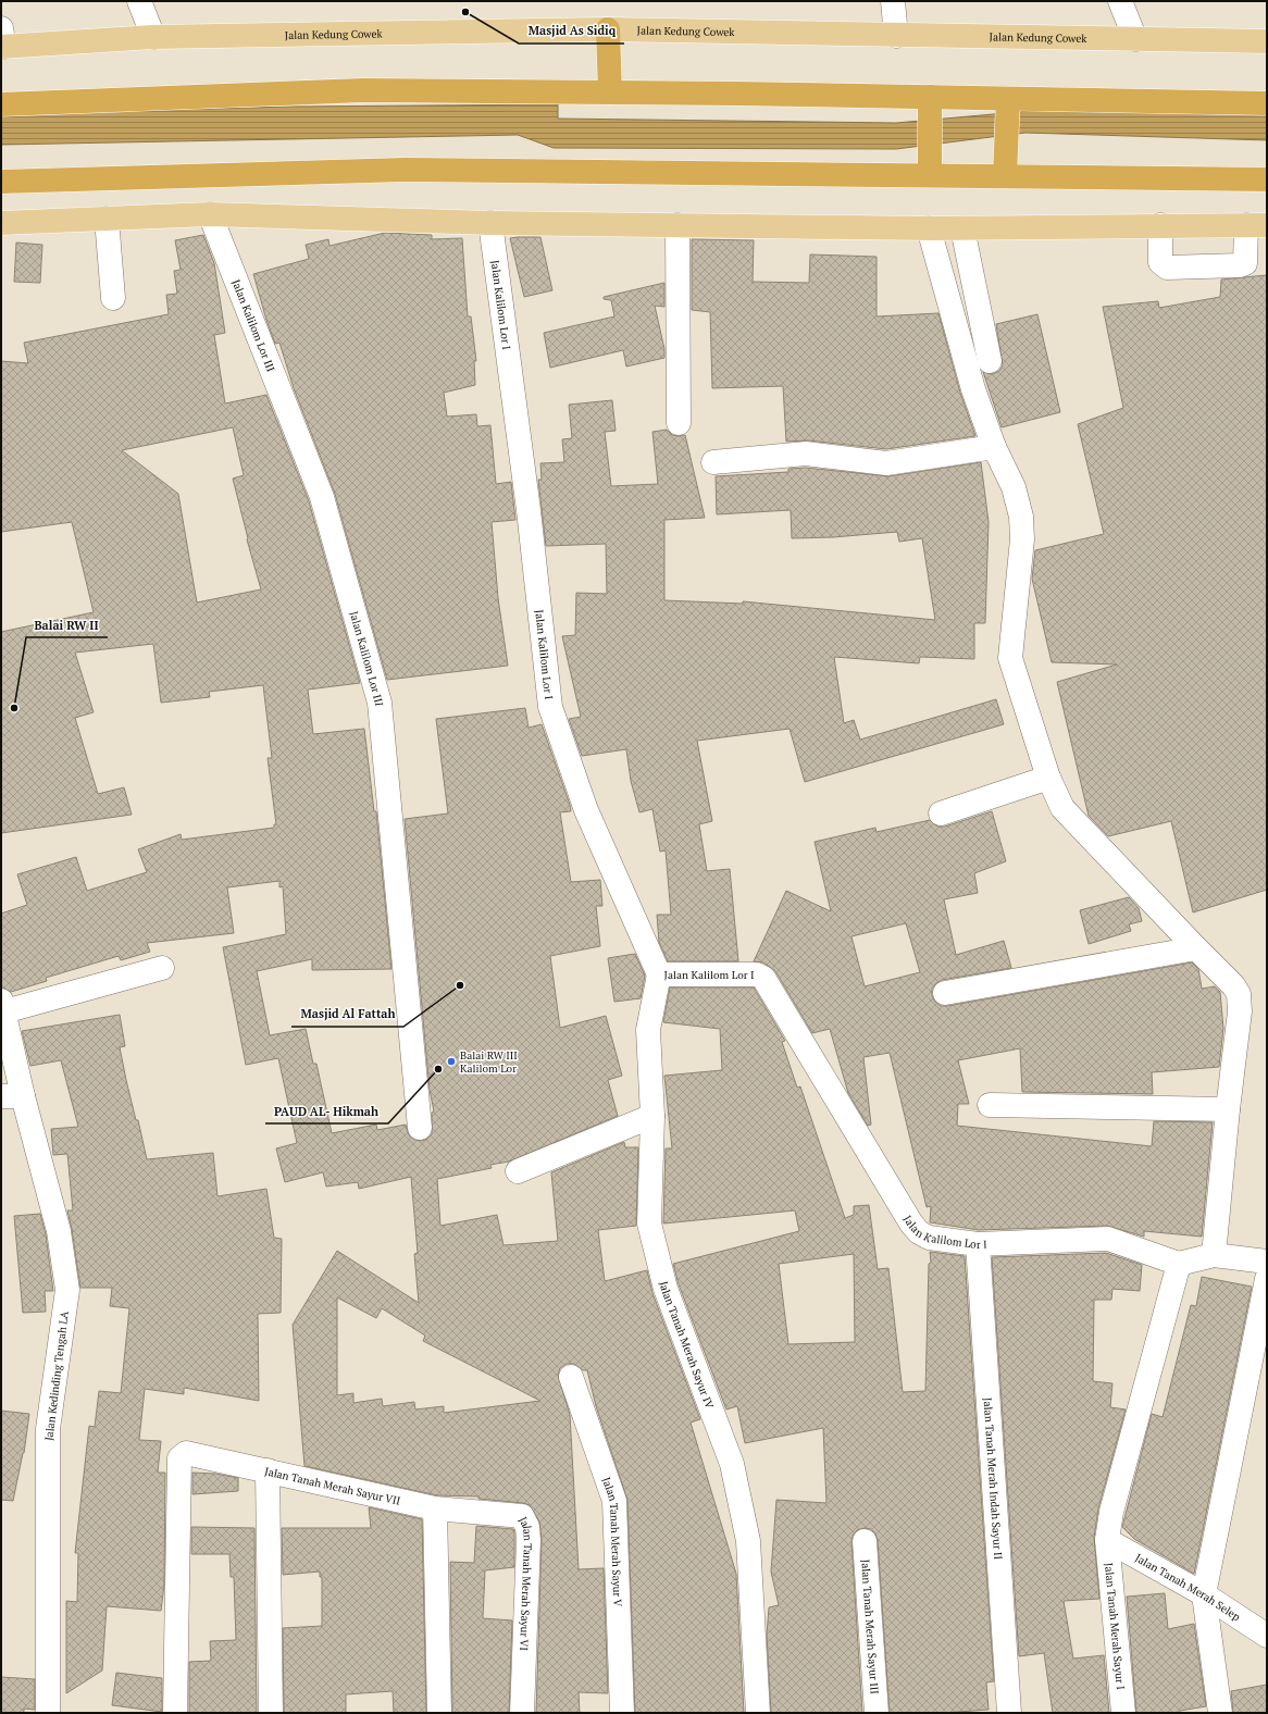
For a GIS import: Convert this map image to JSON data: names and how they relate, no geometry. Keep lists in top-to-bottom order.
{
  "streets": {
    "main road": ["Jalan Kedung Cowek"],
    "street": [
      "Jalan Kalilom Lor I",
      "Jalan Kalilom Lor III",
      "Jalan Tanah Merah Sayur IV",
      "Jalan Kedinding Tengah LA",
      "Jalan Tanah Merah Indah Sayur II",
      "Jalan Tanah Merah Sayur VII",
      "Jalan Tanah Merah Sayur V",
      "Jalan Tanah Merah Sayur VI",
      "Jalan Tanah Merah Selep",
      "Jalan Tanah Merah Sayur III",
      "Jalan Tanah Merah Sayur I"
    ]
  },
  "crossings": [
    ["Jalan Kalilom Lor I", "Jalan Tanah Merah Sayur IV"],
    ["Jalan Kalilom Lor I", "Jalan Tanah Merah Indah Sayur II"],
    ["Jalan Tanah Merah Sayur VII", "Jalan Tanah Merah Sayur VI"],
    ["Jalan Tanah Merah Selep", "Jalan Tanah Merah Sayur I"]
  ],
  "places": [
    "Masjid As Sidiq",
    "Balai RW II",
    "Masjid Al Fattah",
    "Balai RW III Kalilom Lor",
    "PAUD AL- Hikmah"
  ]
}
